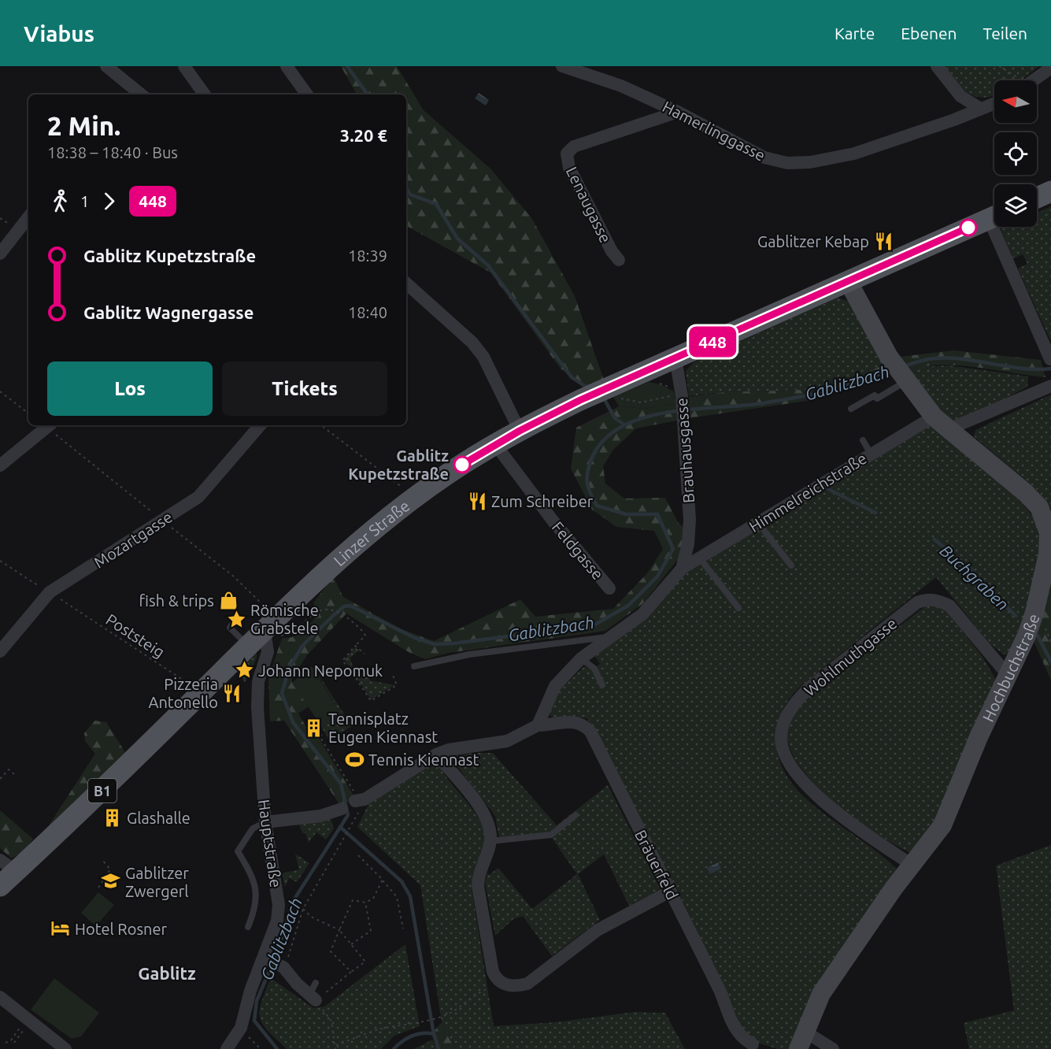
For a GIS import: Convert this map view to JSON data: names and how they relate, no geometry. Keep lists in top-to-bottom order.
{
  "streets": {
    "main road": ["Linzer Straße", "B1"],
    "street": [
      "Hamerlinggasse",
      "Lenaugasse",
      "Brauhausgasse",
      "Himmelreichstraße",
      "Mozartgasse",
      "Feldgasse",
      "Wohlmuthgasse",
      "Hochbuchstraße",
      "Hauptstraße",
      "Bräuerfeld"
    ],
    "path": ["Poststeig"]
  },
  "crossings": [
    ["Hamerlinggasse", "Lenaugasse"],
    ["Brauhausgasse", "Himmelreichstraße"],
    ["Brauhausgasse", "Linzer Straße"],
    ["Brauhausgasse", "Bräuerfeld"],
    ["Himmelreichstraße", "Hochbuchstraße"],
    ["Linzer Straße", "Feldgasse"],
    ["Linzer Straße", "Poststeig"],
    ["Linzer Straße", "Hochbuchstraße"],
    ["Linzer Straße", "Hauptstraße"],
    ["Mozartgasse", "Poststeig"],
    ["Wohlmuthgasse", "Hochbuchstraße"]
  ],
  "districts": ["Gablitz"],
  "water": ["Gablitzbach", "Buchgraben"],
  "places": {
    "restaurant": ["Gablitzer Kebap", "Zum Schreiber", "Pizzeria Antonello"],
    "other": ["Gablitz Kupetzstraße"],
    "shop": ["fish & trips"],
    "place": ["Römische Grabstele", "Johann Nepomuk"],
    "building": ["Tennisplatz Eugen Kiennast", "Glashalle"],
    "sports": ["Tennis Kiennast"],
    "school or university": ["Gablitzer Zwergerl"],
    "hotel": ["Hotel Rosner"]
  },
  "lines": ["bus line 448"],
  "north": "left",
  "page": {
    "header": "Viabus",
    "nav": ["Karte", "Ebenen", "Teilen"],
    "on_map": "448",
    "heading": ["2 Min.", "18:38 – 18:40 · Bus", "3.20 €"],
    "legs": ["1", "448"],
    "list": [
      {
        "name": "Gablitz Kupetzstraße",
        "value": "18:39"
      },
      {
        "name": "Gablitz Wagnergasse",
        "value": "18:40"
      }
    ],
    "buttons": ["Los", "Tickets"]
  }
}
